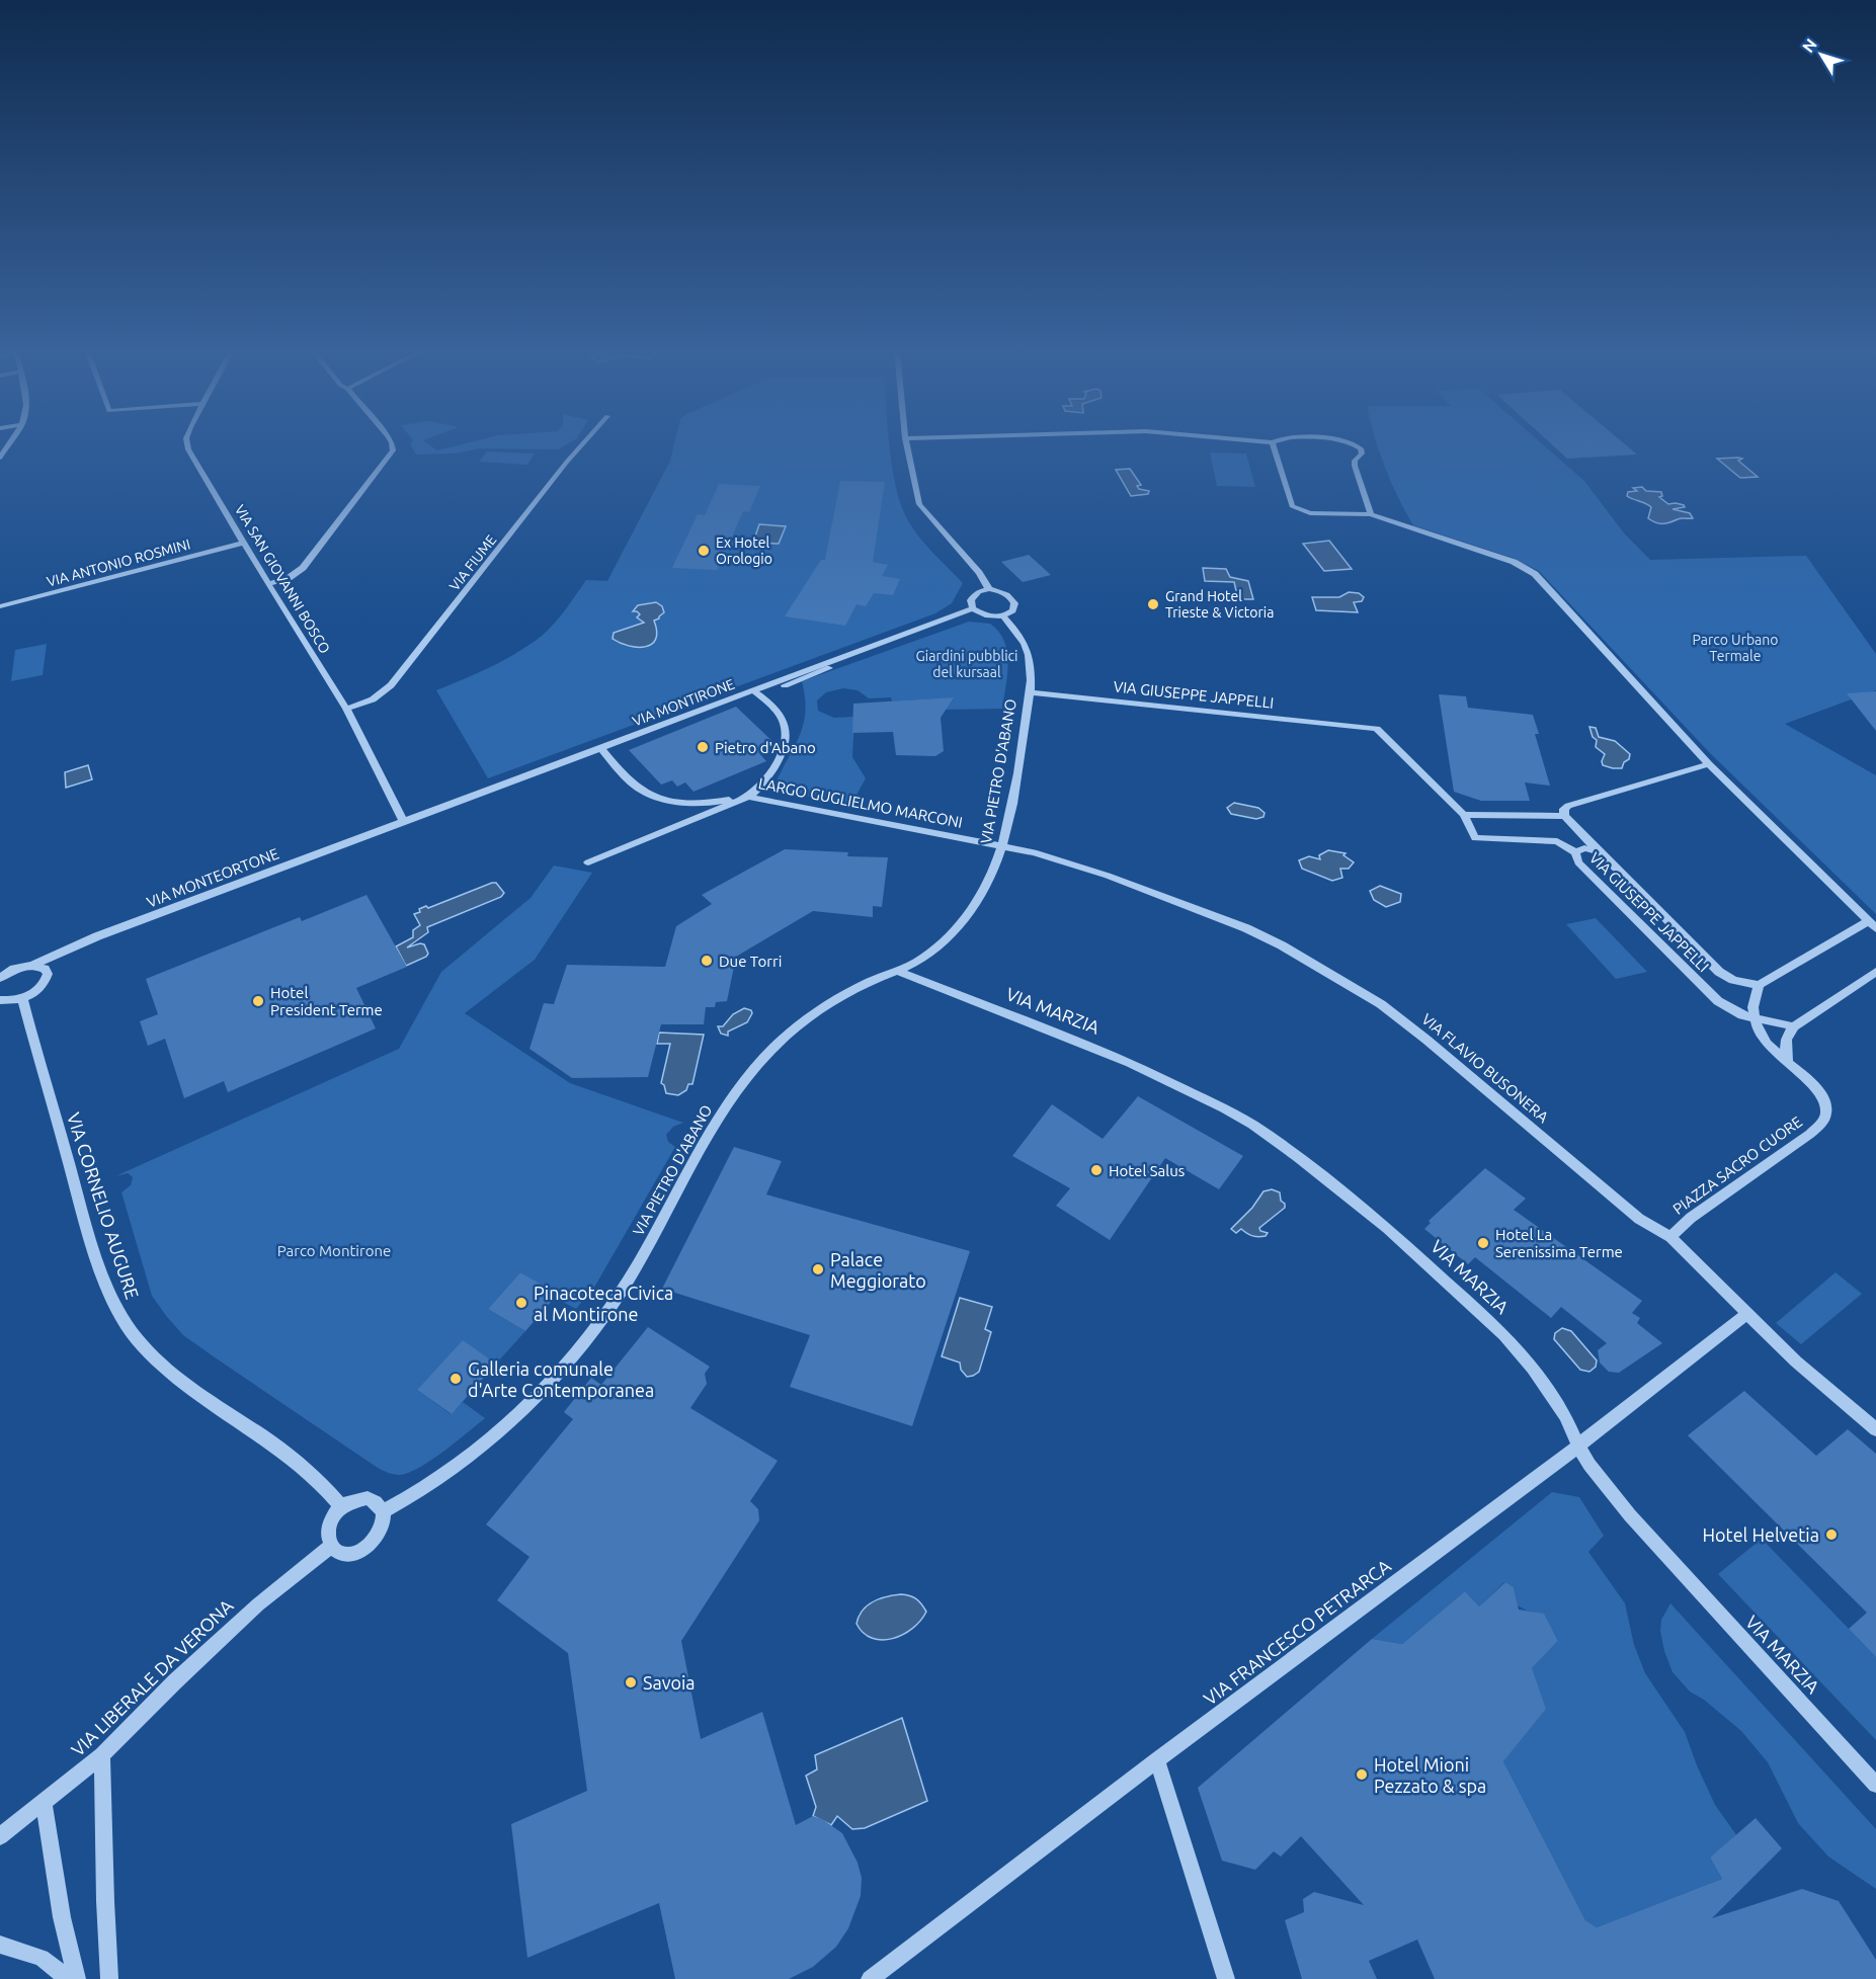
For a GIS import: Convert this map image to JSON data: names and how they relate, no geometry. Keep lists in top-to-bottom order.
{
  "streets": {
    "street": [
      "VIA ANTONIO ROSMINI",
      "VIA FIUME",
      "VIA SAN GIOVANNI BOSCO",
      "VIA GIUSEPPE JAPPELLI",
      "VIA MONTIRONE",
      "VIA PIETRO D'ABANO",
      "LARGO GUGLIELMO MARCONI",
      "VIA MONTEORTONE",
      "VIA MARZIA",
      "VIA FLAVIO BUSONERA",
      "PIAZZA SACRO CUORE",
      "VIA CORNELIO AUGURE",
      "VIA FRANCESCO PETRARCA",
      "VIA LIBERALE DA VERONA"
    ]
  },
  "crossings": [
    ["VIA ANTONIO ROSMINI", "VIA SAN GIOVANNI BOSCO"],
    ["VIA FIUME", "VIA SAN GIOVANNI BOSCO"],
    ["VIA SAN GIOVANNI BOSCO", "VIA MONTIRONE"],
    ["VIA SAN GIOVANNI BOSCO", "VIA MONTEORTONE"],
    ["VIA GIUSEPPE JAPPELLI", "VIA PIETRO D'ABANO"],
    ["VIA MONTIRONE", "VIA PIETRO D'ABANO"],
    ["VIA MONTIRONE", "LARGO GUGLIELMO MARCONI"],
    ["VIA MONTIRONE", "VIA MONTEORTONE"],
    ["VIA PIETRO D'ABANO", "LARGO GUGLIELMO MARCONI"],
    ["VIA PIETRO D'ABANO", "VIA MARZIA"],
    ["VIA PIETRO D'ABANO", "VIA FLAVIO BUSONERA"],
    ["VIA PIETRO D'ABANO", "VIA CORNELIO AUGURE"],
    ["VIA PIETRO D'ABANO", "VIA LIBERALE DA VERONA"],
    ["LARGO GUGLIELMO MARCONI", "VIA FLAVIO BUSONERA"],
    ["VIA MARZIA", "VIA FRANCESCO PETRARCA"],
    ["VIA FLAVIO BUSONERA", "PIAZZA SACRO CUORE"],
    ["VIA FLAVIO BUSONERA", "VIA FRANCESCO PETRARCA"],
    ["VIA CORNELIO AUGURE", "VIA LIBERALE DA VERONA"]
  ],
  "parks": ["Parco Urbano Termale", "Giardini pubblici del kursaal", "Parco Montirone"],
  "places": [
    "Ex Hotel Orologio",
    "Grand Hotel Trieste & Victoria",
    "Pietro d'Abano",
    "Due Torri",
    "Hotel President Terme",
    "Hotel Salus",
    "Hotel La Serenissima Terme",
    "Palace Meggiorato",
    "Pinacoteca Civica al Montirone",
    "Galleria comunale d'Arte Contemporanea",
    "Hotel Helvetia",
    "Savoia",
    "Hotel Mioni Pezzato & spa"
  ],
  "north": "top left"
}
